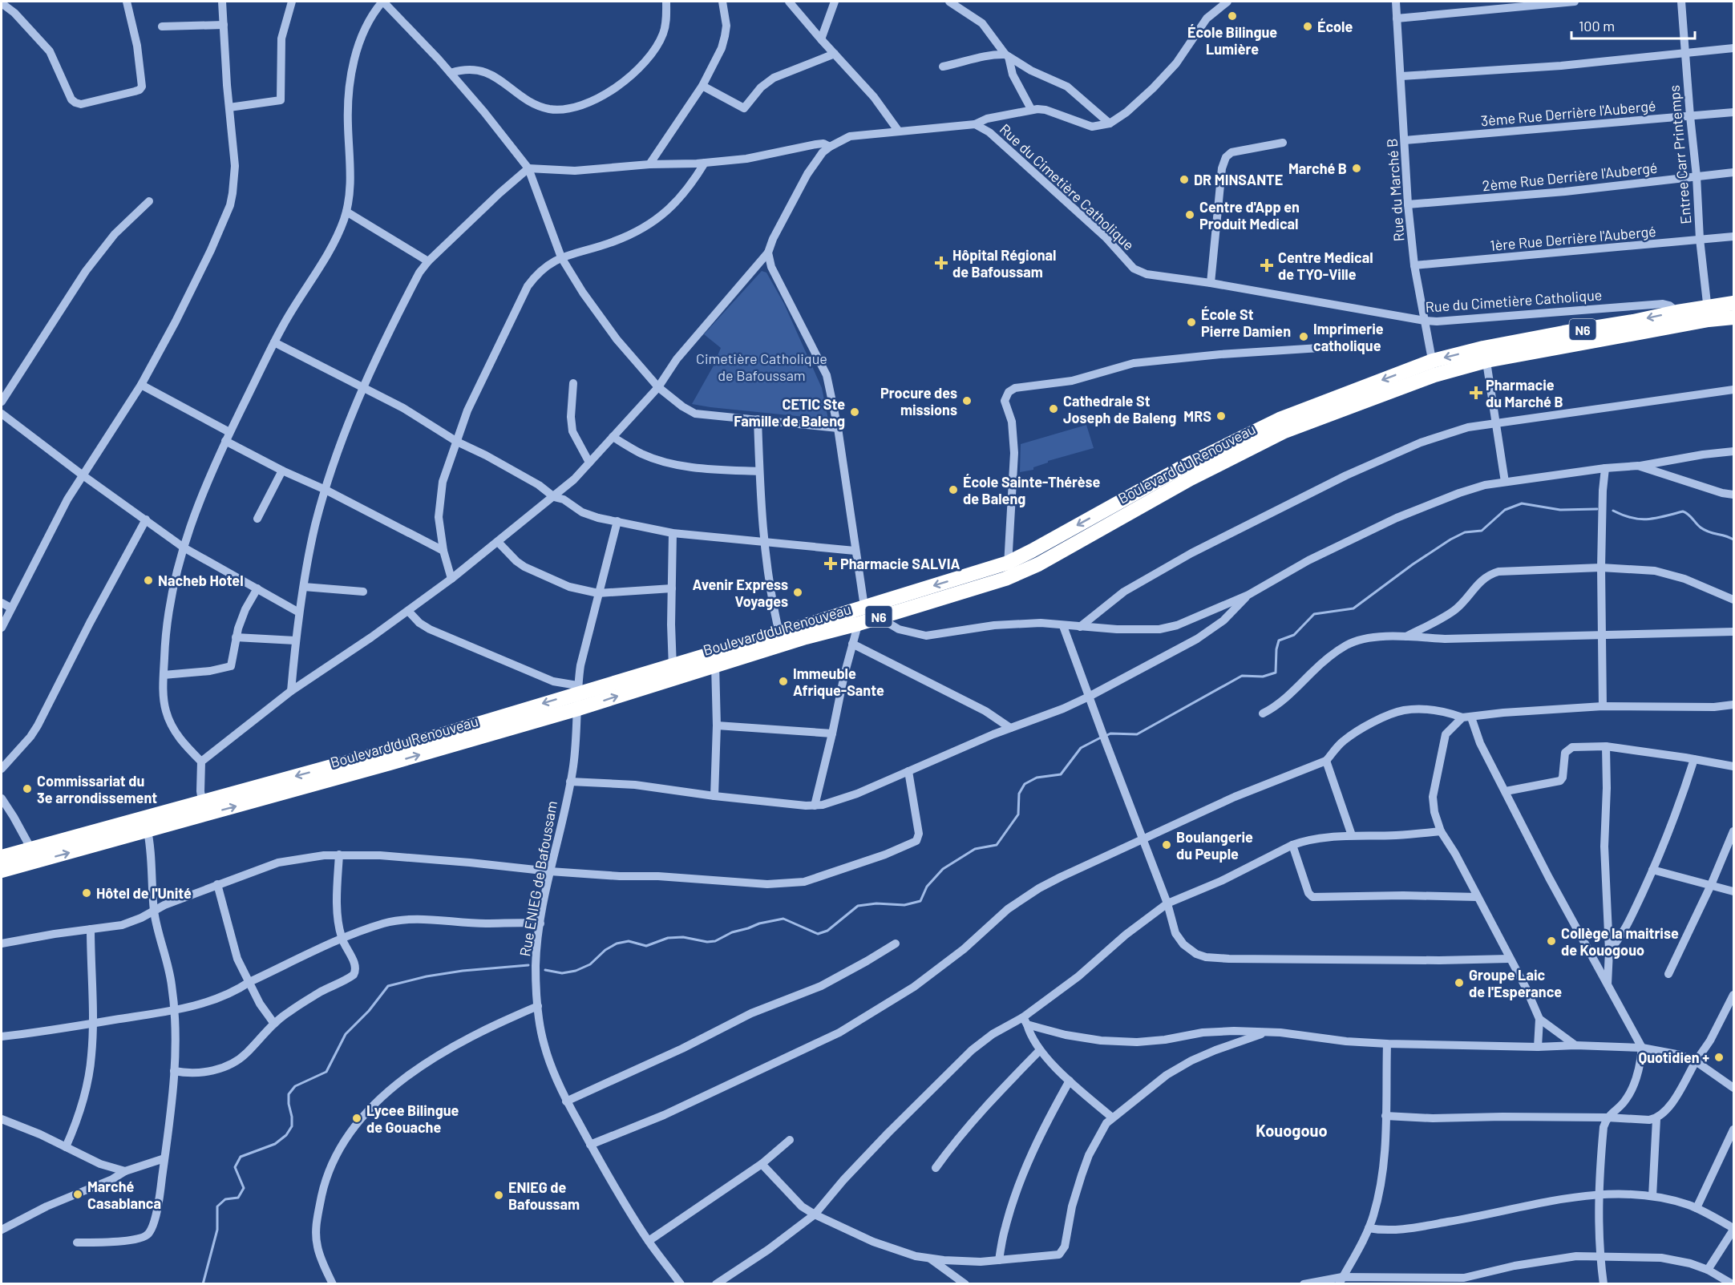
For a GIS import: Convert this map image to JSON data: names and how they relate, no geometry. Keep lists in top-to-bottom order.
{
  "streets": {
    "highway": ["N6", "Boulevard du Renouveau"],
    "street": [
      "3ème Rue Derrière l'Aubergé",
      "Entree Carr Printemps",
      "2ème Rue Derrière l'Aubergé",
      "Rue du Cimetière Catholique",
      "Rue du Marché B",
      "1ère Rue Derrière l'Aubergé",
      "Rue ENIEG de Bafoussam"
    ]
  },
  "crossings": [
    ["3ème Rue Derrière l'Aubergé", "Entree Carr Printemps"],
    ["3ème Rue Derrière l'Aubergé", "Rue du Marché B"],
    ["Entree Carr Printemps", "2ème Rue Derrière l'Aubergé"],
    ["Entree Carr Printemps", "1ère Rue Derrière l'Aubergé"],
    ["Entree Carr Printemps", "N6"],
    ["2ème Rue Derrière l'Aubergé", "Rue du Marché B"],
    ["Rue du Cimetière Catholique", "Rue du Marché B"],
    ["Rue du Cimetière Catholique", "N6"],
    ["Rue du Marché B", "1ère Rue Derrière l'Aubergé"],
    ["Rue du Marché B", "N6"],
    ["Rue du Marché B", "Boulevard du Renouveau"],
    ["N6", "Boulevard du Renouveau"],
    ["Boulevard du Renouveau", "Rue ENIEG de Bafoussam"]
  ],
  "districts": ["Kouogouo"],
  "parks": ["Cimetière Catholique de Bafoussam"],
  "places": {
    "other": [
      "École Bilingue Lumière",
      "École",
      "Marché B",
      "DR MINSANTE",
      "Centre d'App en Produit Medical",
      "École St Pierre Damien",
      "Imprimerie catholique",
      "Procure des missions",
      "Cathedrale St Joseph de Baleng",
      "CETIC Ste Famille de Baleng",
      "MRS",
      "École Sainte-Thérèse de Baleng",
      "Nacheb Hotel",
      "Avenir Express Voyages",
      "Immeuble Afrique-Sante",
      "Commissariat du 3e arrondissement",
      "Boulangerie du Peuple",
      "Hôtel de l'Unité",
      "Collège la maitrise de Kouogouo",
      "Groupe Laic de l'Esperance",
      "Quotidien +",
      "Lycee Bilingue de Gouache",
      "Marché Casablanca",
      "ENIEG de Bafoussam"
    ],
    "health": [
      "Hôpital Régional de Bafoussam",
      "Centre Medical de TYO-Ville",
      "Pharmacie du Marché B",
      "Pharmacie SALVIA"
    ]
  },
  "scale_bar": "100 m"
}
